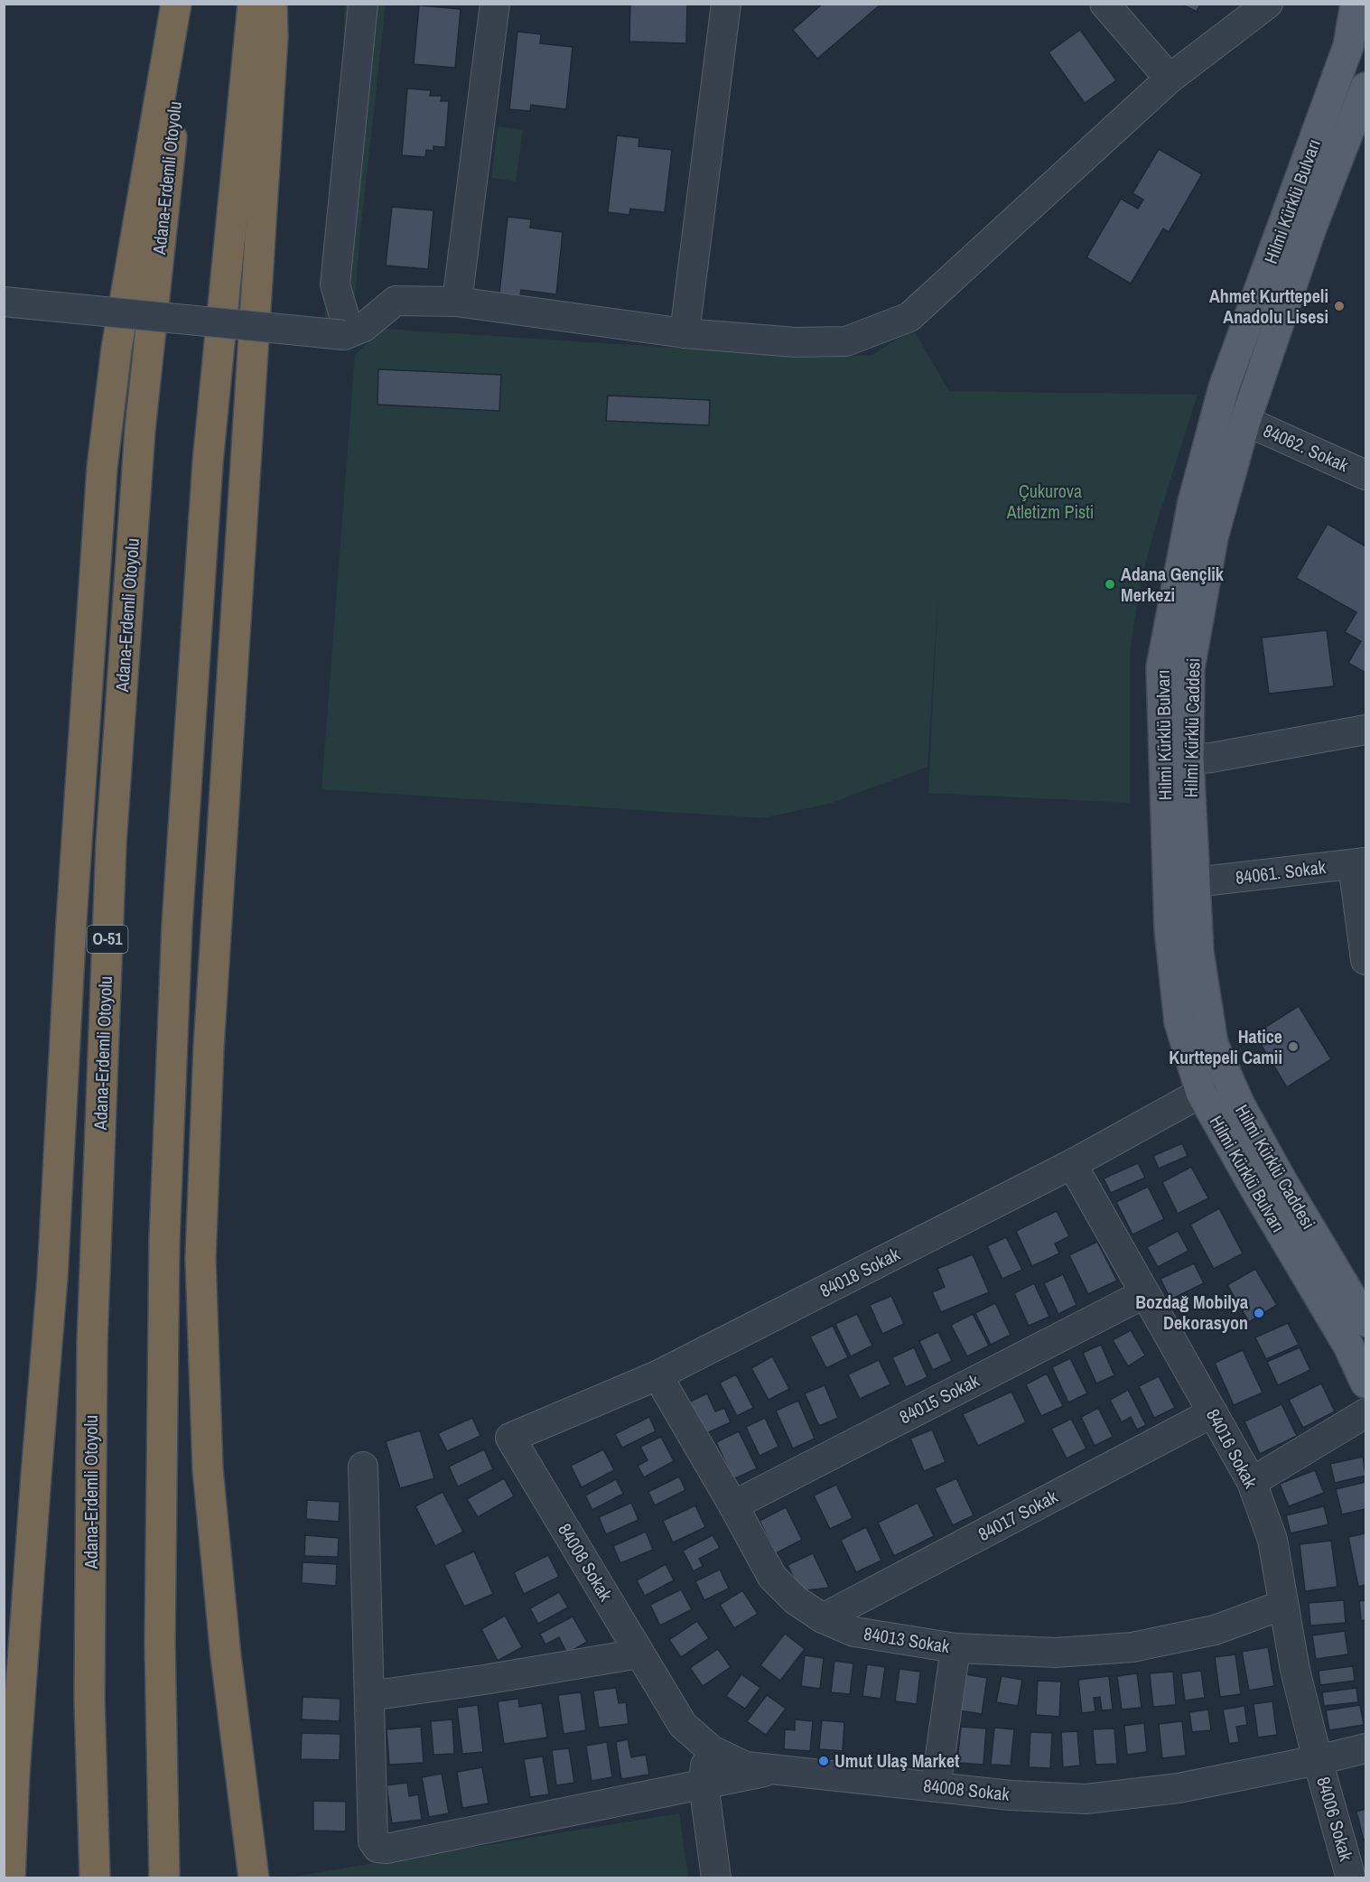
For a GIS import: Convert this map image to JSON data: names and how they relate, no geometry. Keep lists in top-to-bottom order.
{
  "streets": {
    "highway": ["Adana-Erdemli Otoyolu", "O-51"],
    "main road": ["Hilmi Kürklü Bulvarı", "Hilmi Kürklü Caddesi"],
    "street": [
      "84062. Sokak",
      "84061. Sokak",
      "84018 Sokak",
      "84015 Sokak",
      "84016 Sokak",
      "84017 Sokak",
      "84008 Sokak",
      "84013 Sokak",
      "84006 Sokak"
    ]
  },
  "crossings": [
    ["Hilmi Kürklü Bulvarı", "84018 Sokak"],
    ["84062. Sokak", "Hilmi Kürklü Caddesi"],
    ["Hilmi Kürklü Caddesi", "84061. Sokak"],
    ["84018 Sokak", "84016 Sokak"],
    ["84018 Sokak", "84008 Sokak"],
    ["84018 Sokak", "84013 Sokak"],
    ["84015 Sokak", "84016 Sokak"],
    ["84015 Sokak", "84013 Sokak"],
    ["84016 Sokak", "84017 Sokak"],
    ["84016 Sokak", "84008 Sokak"],
    ["84016 Sokak", "84013 Sokak"],
    ["84016 Sokak", "84006 Sokak"],
    ["84017 Sokak", "84013 Sokak"],
    ["84008 Sokak", "84006 Sokak"]
  ],
  "parks": ["Çukurova Atletizm Pisti"],
  "places": [
    "Ahmet Kurttepeli Anadolu Lisesi",
    "Adana Gençlik Merkezi",
    "Hatice Kurttepeli Camii",
    "Bozdağ Mobilya Dekorasyon",
    "Umut Ulaş Market"
  ]
}
